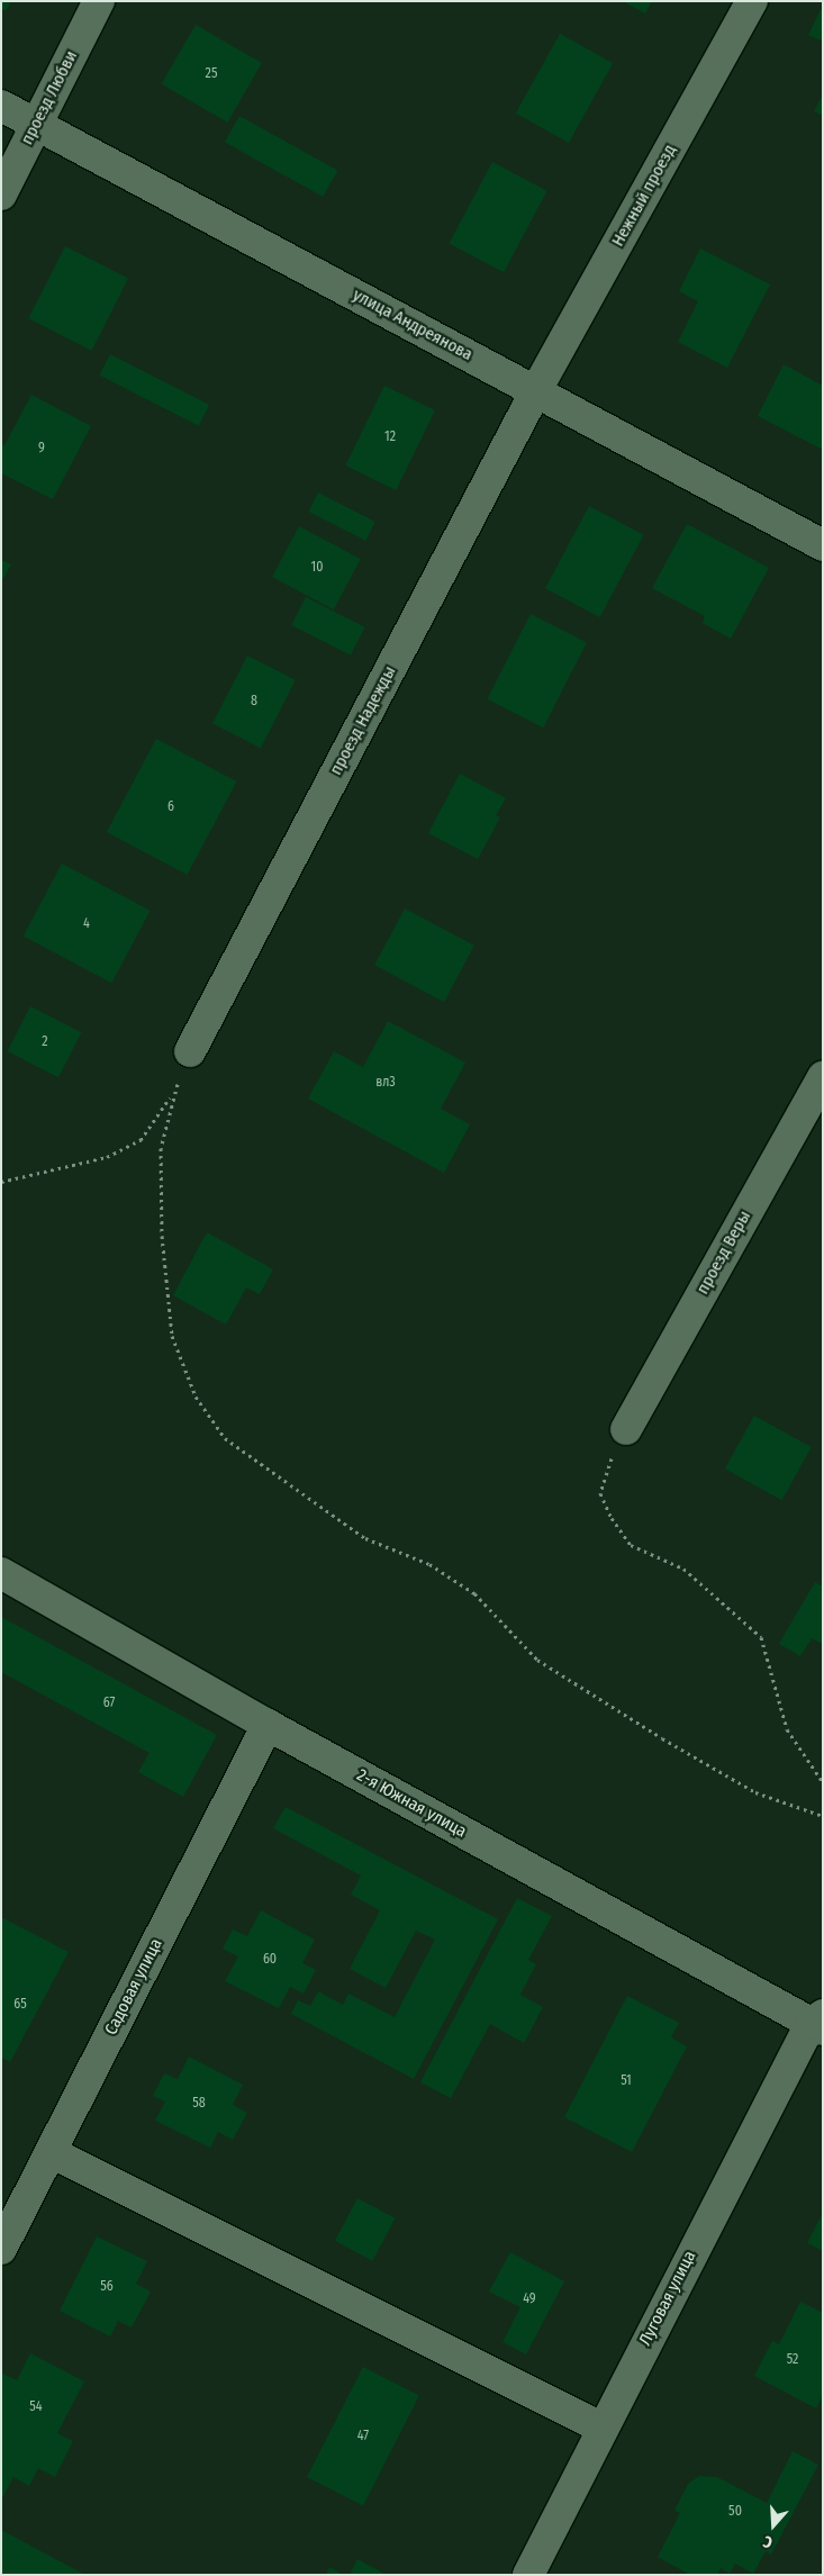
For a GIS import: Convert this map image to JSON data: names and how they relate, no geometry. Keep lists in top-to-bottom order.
{
  "streets": {
    "street": [
      "проезд Любви",
      "Нежный проезд",
      "улица Андреянова",
      "проезд Надежды",
      "проезд Веры",
      "2-я Южная улица",
      "Садовая улица",
      "Луговая улица"
    ]
  },
  "crossings": [
    ["проезд Любви", "улица Андреянова"],
    ["Нежный проезд", "улица Андреянова"],
    ["Нежный проезд", "проезд Надежды"],
    ["улица Андреянова", "проезд Надежды"],
    ["2-я Южная улица", "Садовая улица"],
    ["2-я Южная улица", "Луговая улица"]
  ],
  "house_numbers": [
    "25",
    "12",
    "9",
    "10",
    "8",
    "6",
    "4",
    "2",
    "вл3",
    "67",
    "60",
    "65",
    "51",
    "58",
    "56",
    "49",
    "52",
    "54",
    "47",
    "50"
  ],
  "north": "bottom"
}
